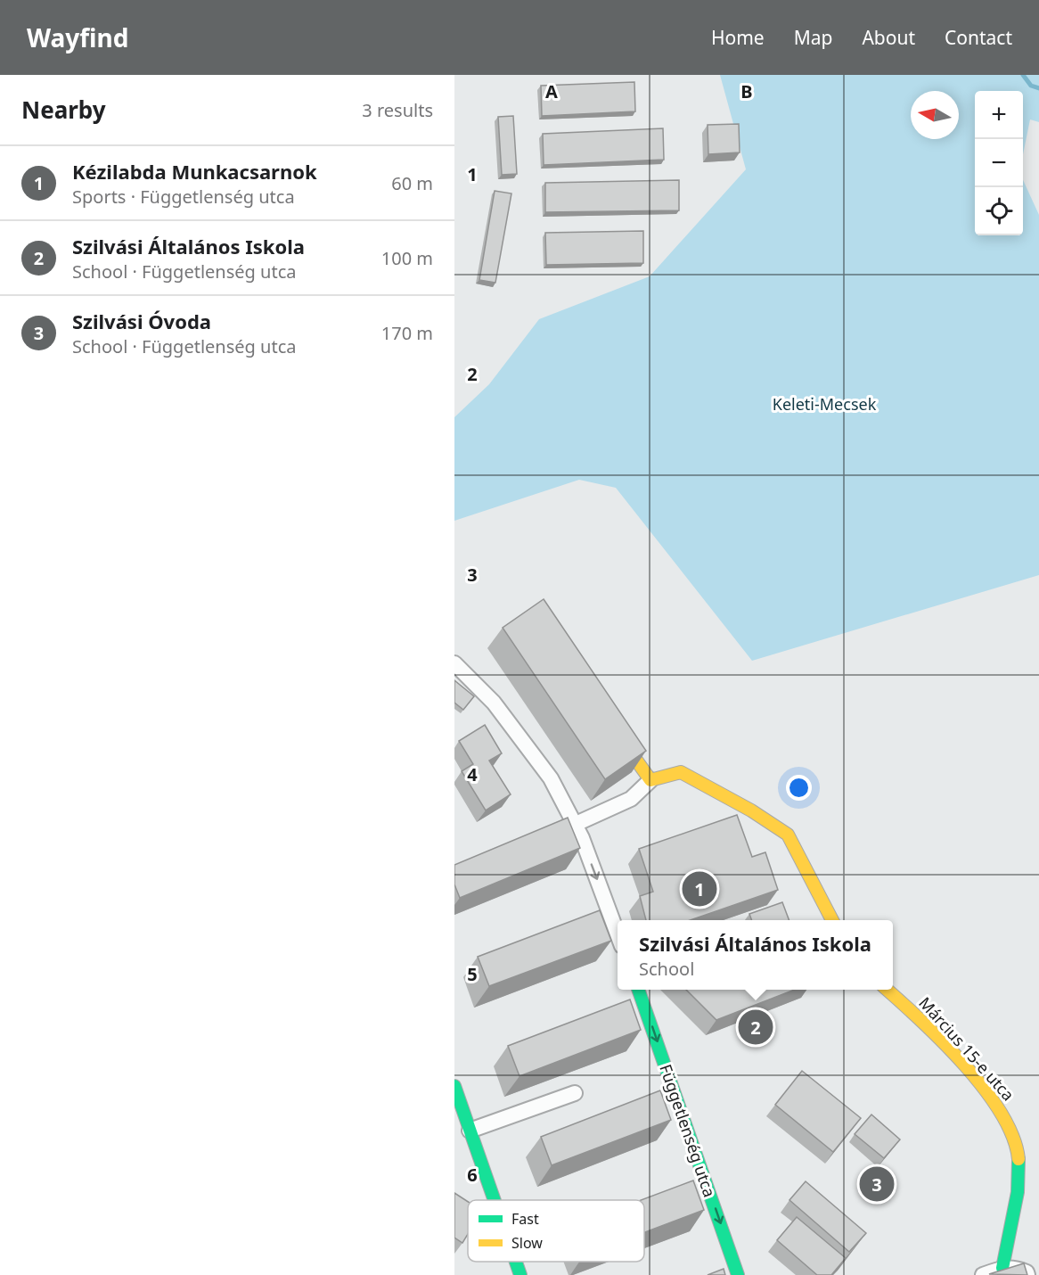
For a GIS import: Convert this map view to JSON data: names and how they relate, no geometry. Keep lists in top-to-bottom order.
{
  "streets": {
    "street": ["Március 15-e utca", "Függetlenség utca"]
  },
  "one_way": ["Függetlenség utca"],
  "parks": ["Keleti-Mecsek"],
  "legend": ["Fast", "Slow"],
  "north": "left",
  "page": {
    "header": "Wayfind",
    "nav": [
      "Home",
      "Map",
      "About",
      "Contact"
    ],
    "heading": ["Nearby", "3 results"],
    "map_buttons": ["+", "−"],
    "list": [
      {
        "mark": "1",
        "name": "Kézilabda Munkacsarnok",
        "note": "Sports · Függetlenség utca",
        "value": "60 m"
      },
      {
        "mark": "2",
        "name": "Szilvási Általános Iskola",
        "note": "School · Függetlenség utca",
        "value": "100 m"
      },
      {
        "mark": "3",
        "name": "Szilvási Óvoda",
        "note": "School · Függetlenség utca",
        "value": "170 m"
      }
    ],
    "pins": ["1", "2", "3"],
    "popup": ["Szilvási Általános Iskola", "School"]
  },
  "grid": {
    "columns": ["A", "B"],
    "rows": [
      "1",
      "2",
      "3",
      "4",
      "5",
      "6"
    ]
  }
}
